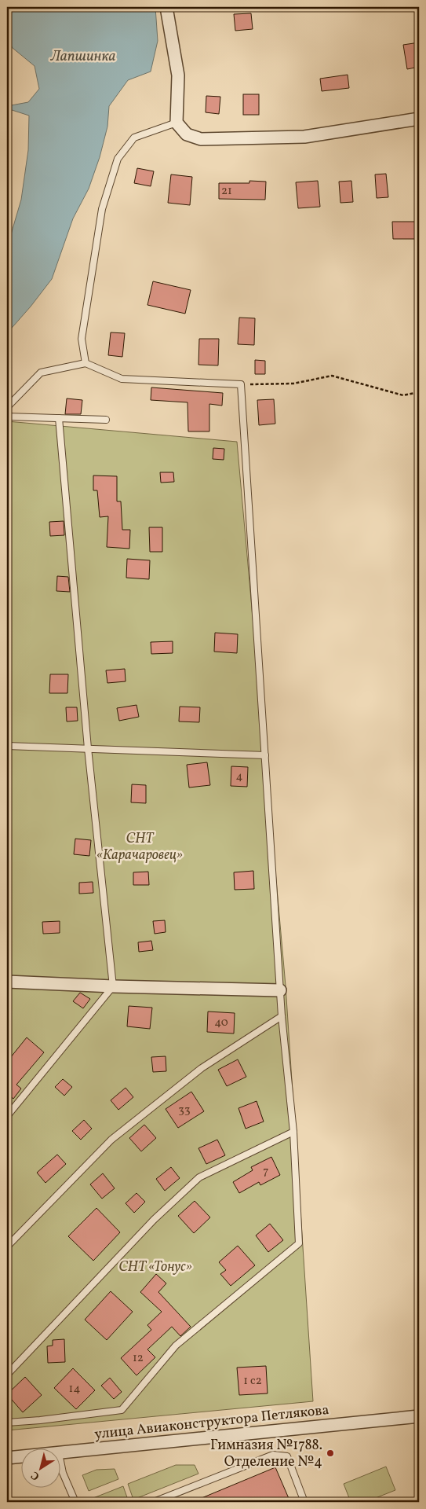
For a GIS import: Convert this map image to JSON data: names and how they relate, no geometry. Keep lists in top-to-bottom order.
{
  "streets": {
    "street": ["улица Авиаконструктора Петлякова"]
  },
  "water": ["Лапшинка"],
  "parks": ["СНТ «Карачаровец»", "СНТ «Тонус»"],
  "places": ["Гимназия №1788. Отделение №4"],
  "house_numbers": [
    "21",
    "4",
    "40",
    "33",
    "7",
    "12",
    "1 с2",
    "14"
  ],
  "north": "bottom left"
}
